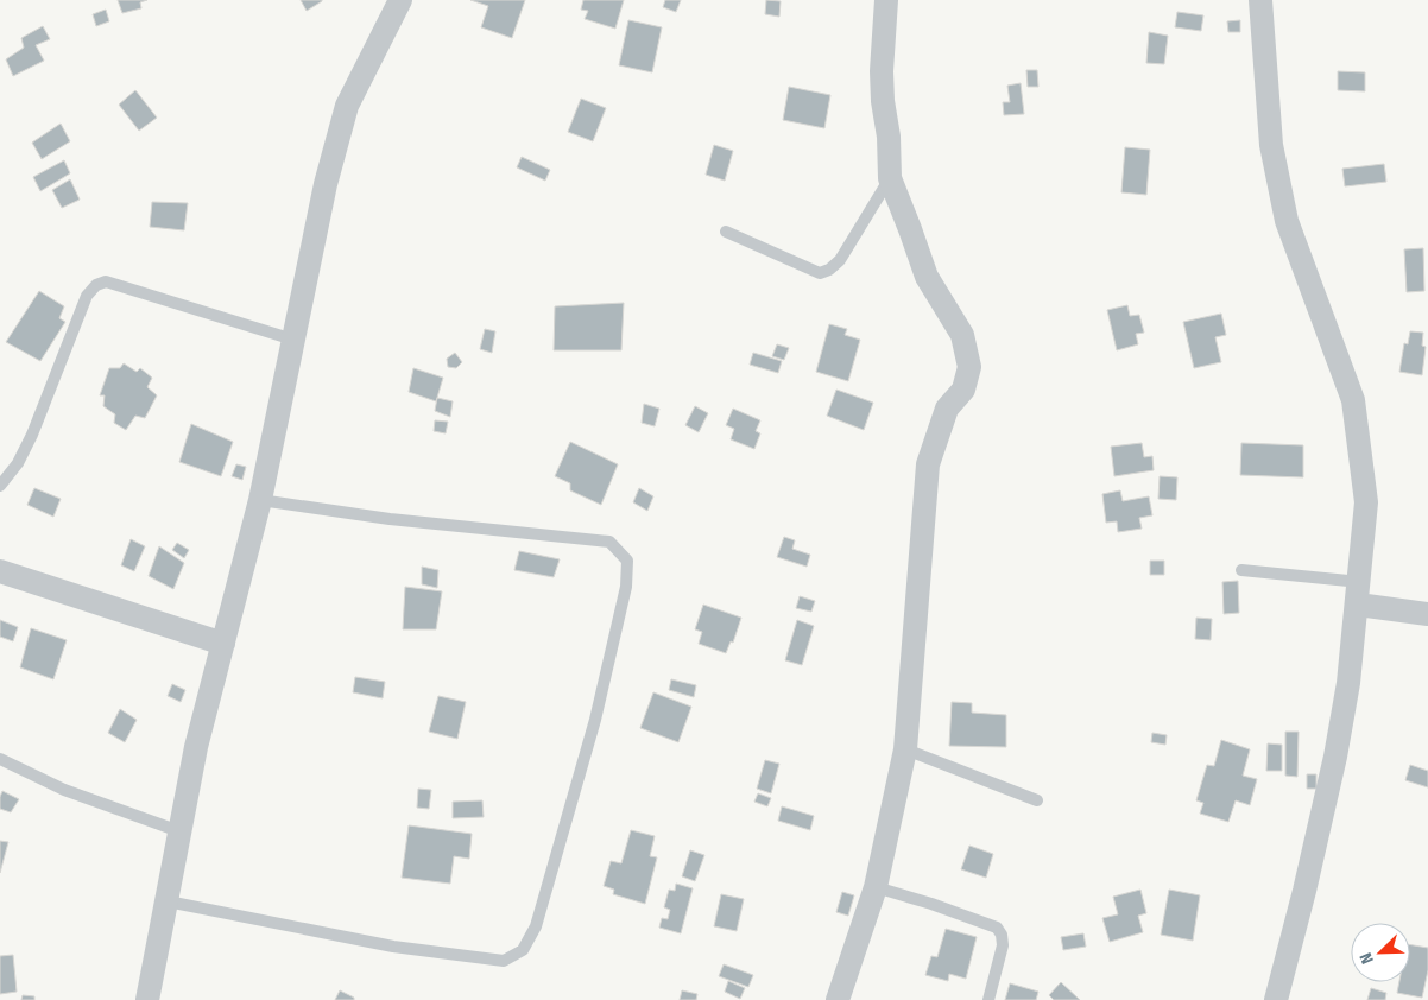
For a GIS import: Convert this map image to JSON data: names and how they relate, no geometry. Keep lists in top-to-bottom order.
{
  "north": "bottom left"
}
